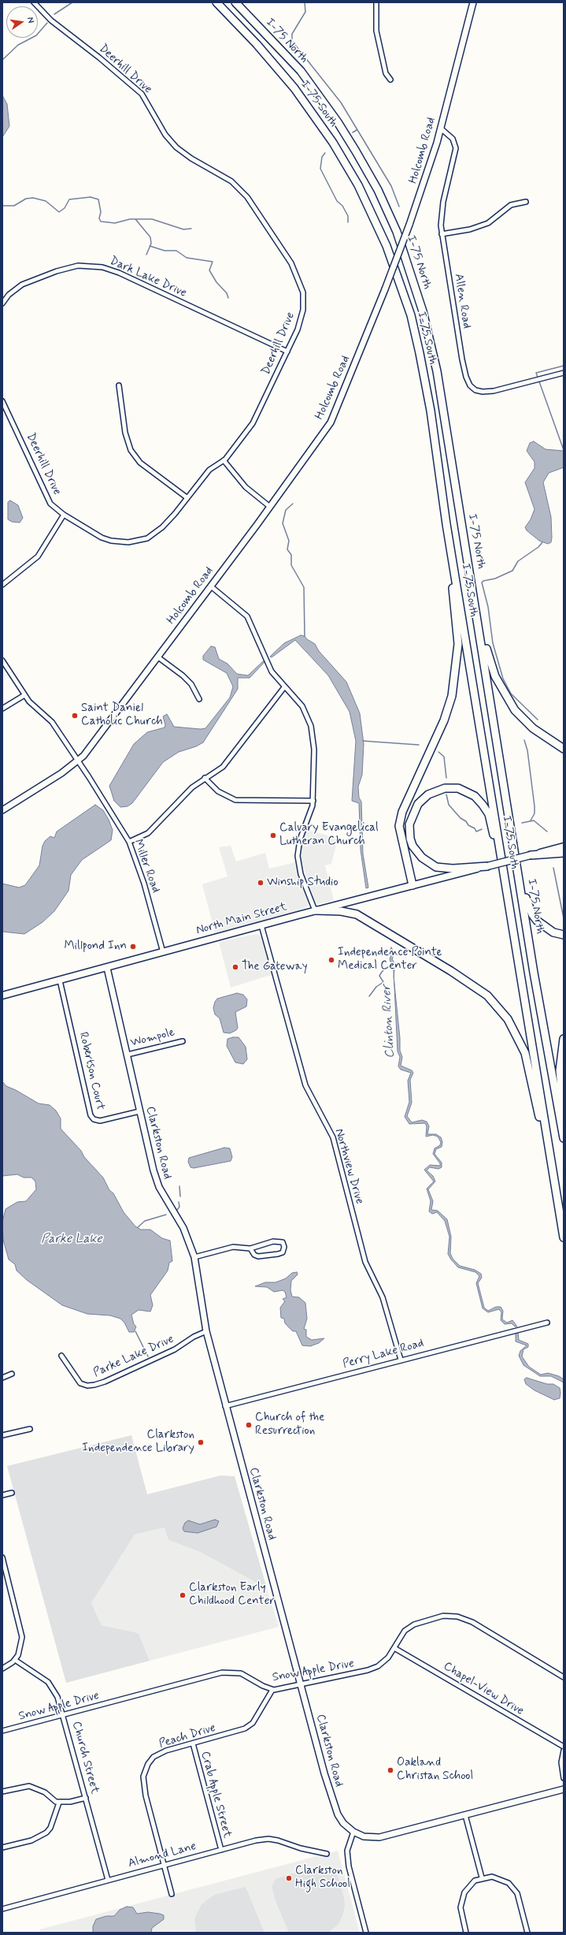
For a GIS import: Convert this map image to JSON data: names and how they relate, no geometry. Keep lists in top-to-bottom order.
{
  "streets": {
    "highway": ["I-75 North", "I-75 South"],
    "main road": ["North Main Street"],
    "street": [
      "Deerhill Drive",
      "Holcomb Road",
      "Dark Lake Drive",
      "Allen Road",
      "Miller Road",
      "Wompole",
      "Robertson Court",
      "Clarkston Road",
      "Northview Drive",
      "Perry Lake Road",
      "Parke Lake Drive",
      "Snow Apple Drive",
      "Chapel-View Drive",
      "Peach Drive",
      "Church Street",
      "Crab Apple Street",
      "Almond Lane"
    ]
  },
  "crossings": [
    ["Deerhill Drive", "Dark Lake Drive"],
    ["Holcomb Road", "Allen Road"],
    ["Holcomb Road", "Miller Road"],
    ["Miller Road", "North Main Street"],
    ["North Main Street", "Robertson Court"],
    ["North Main Street", "Clarkston Road"],
    ["North Main Street", "Northview Drive"],
    ["Wompole", "Clarkston Road"],
    ["Robertson Court", "Clarkston Road"],
    ["Clarkston Road", "Perry Lake Road"],
    ["Clarkston Road", "Parke Lake Drive"],
    ["Clarkston Road", "Snow Apple Drive"],
    ["Northview Drive", "Perry Lake Road"],
    ["Snow Apple Drive", "Chapel-View Drive"],
    ["Snow Apple Drive", "Peach Drive"],
    ["Snow Apple Drive", "Church Street"],
    ["Peach Drive", "Crab Apple Street"],
    ["Peach Drive", "Almond Lane"],
    ["Church Street", "Almond Lane"],
    ["Crab Apple Street", "Almond Lane"]
  ],
  "water": ["Clinton River", "Parke Lake"],
  "places": [
    "Saint Daniel Catholic Church",
    "Calvary Evangelical Lutheran Church",
    "Winship Studio",
    "Millpond Inn",
    "Independence Pointe Medical Center",
    "The Gateway",
    "Church of the Resurrection",
    "Clarkston Independence Library",
    "Clarkston Early Childhood Center",
    "Oakland Christan School",
    "Clarkston High School"
  ],
  "north": "right"
}
